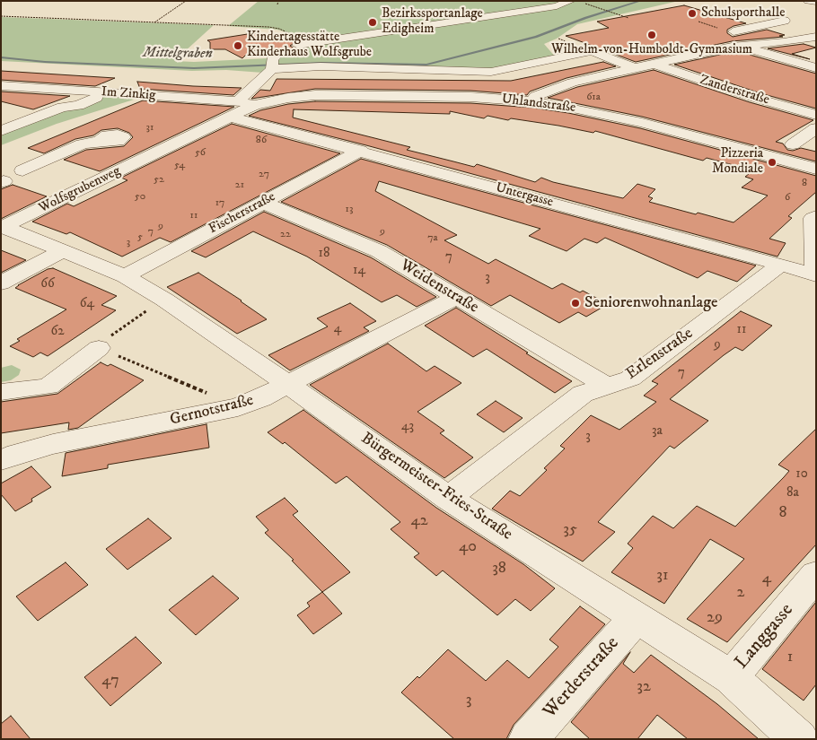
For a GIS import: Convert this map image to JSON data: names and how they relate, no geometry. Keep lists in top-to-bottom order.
{
  "streets": {
    "street": [
      "Zanderstraße",
      "Im Zinkig",
      "Uhlandstraße",
      "Wolfsgrubenweg",
      "Untergasse",
      "Fischerstraße",
      "Weidenstraße",
      "Erlenstraße",
      "Gernotstraße",
      "Bürgermeister-Fries-Straße",
      "Langgasse",
      "Werderstraße"
    ]
  },
  "crossings": [
    ["Im Zinkig", "Wolfsgrubenweg"],
    ["Im Zinkig", "Untergasse"],
    ["Uhlandstraße", "Wolfsgrubenweg"],
    ["Wolfsgrubenweg", "Untergasse"],
    ["Wolfsgrubenweg", "Bürgermeister-Fries-Straße"],
    ["Untergasse", "Fischerstraße"],
    ["Untergasse", "Erlenstraße"],
    ["Fischerstraße", "Weidenstraße"],
    ["Fischerstraße", "Bürgermeister-Fries-Straße"],
    ["Weidenstraße", "Erlenstraße"],
    ["Weidenstraße", "Gernotstraße"],
    ["Erlenstraße", "Bürgermeister-Fries-Straße"],
    ["Gernotstraße", "Bürgermeister-Fries-Straße"],
    ["Bürgermeister-Fries-Straße", "Langgasse"],
    ["Bürgermeister-Fries-Straße", "Werderstraße"]
  ],
  "water": ["Mittelgraben"],
  "places": [
    "Schulsporthalle",
    "Bezirkssportanlage Edigheim",
    "Wilhelm-von-Humboldt-Gymnasium",
    "Kindertagesstätte Kinderhaus Wolfsgrube",
    "Pizzeria Mondiale",
    "Seniorenwohnanlage"
  ],
  "house_numbers": [
    "61a",
    "31",
    "86",
    "56",
    "54",
    "27",
    "52",
    "8",
    "21",
    "50",
    "6",
    "17",
    "13",
    "11",
    "9",
    "7",
    "9",
    "22",
    "5",
    "7a",
    "3",
    "18",
    "7",
    "14",
    "3",
    "66",
    "64",
    "4",
    "11",
    "62",
    "9",
    "7",
    "43",
    "3a",
    "3",
    "10",
    "8a",
    "8",
    "42",
    "35",
    "40",
    "38",
    "31",
    "4",
    "2",
    "29",
    "1",
    "47",
    "32",
    "3"
  ]
}
